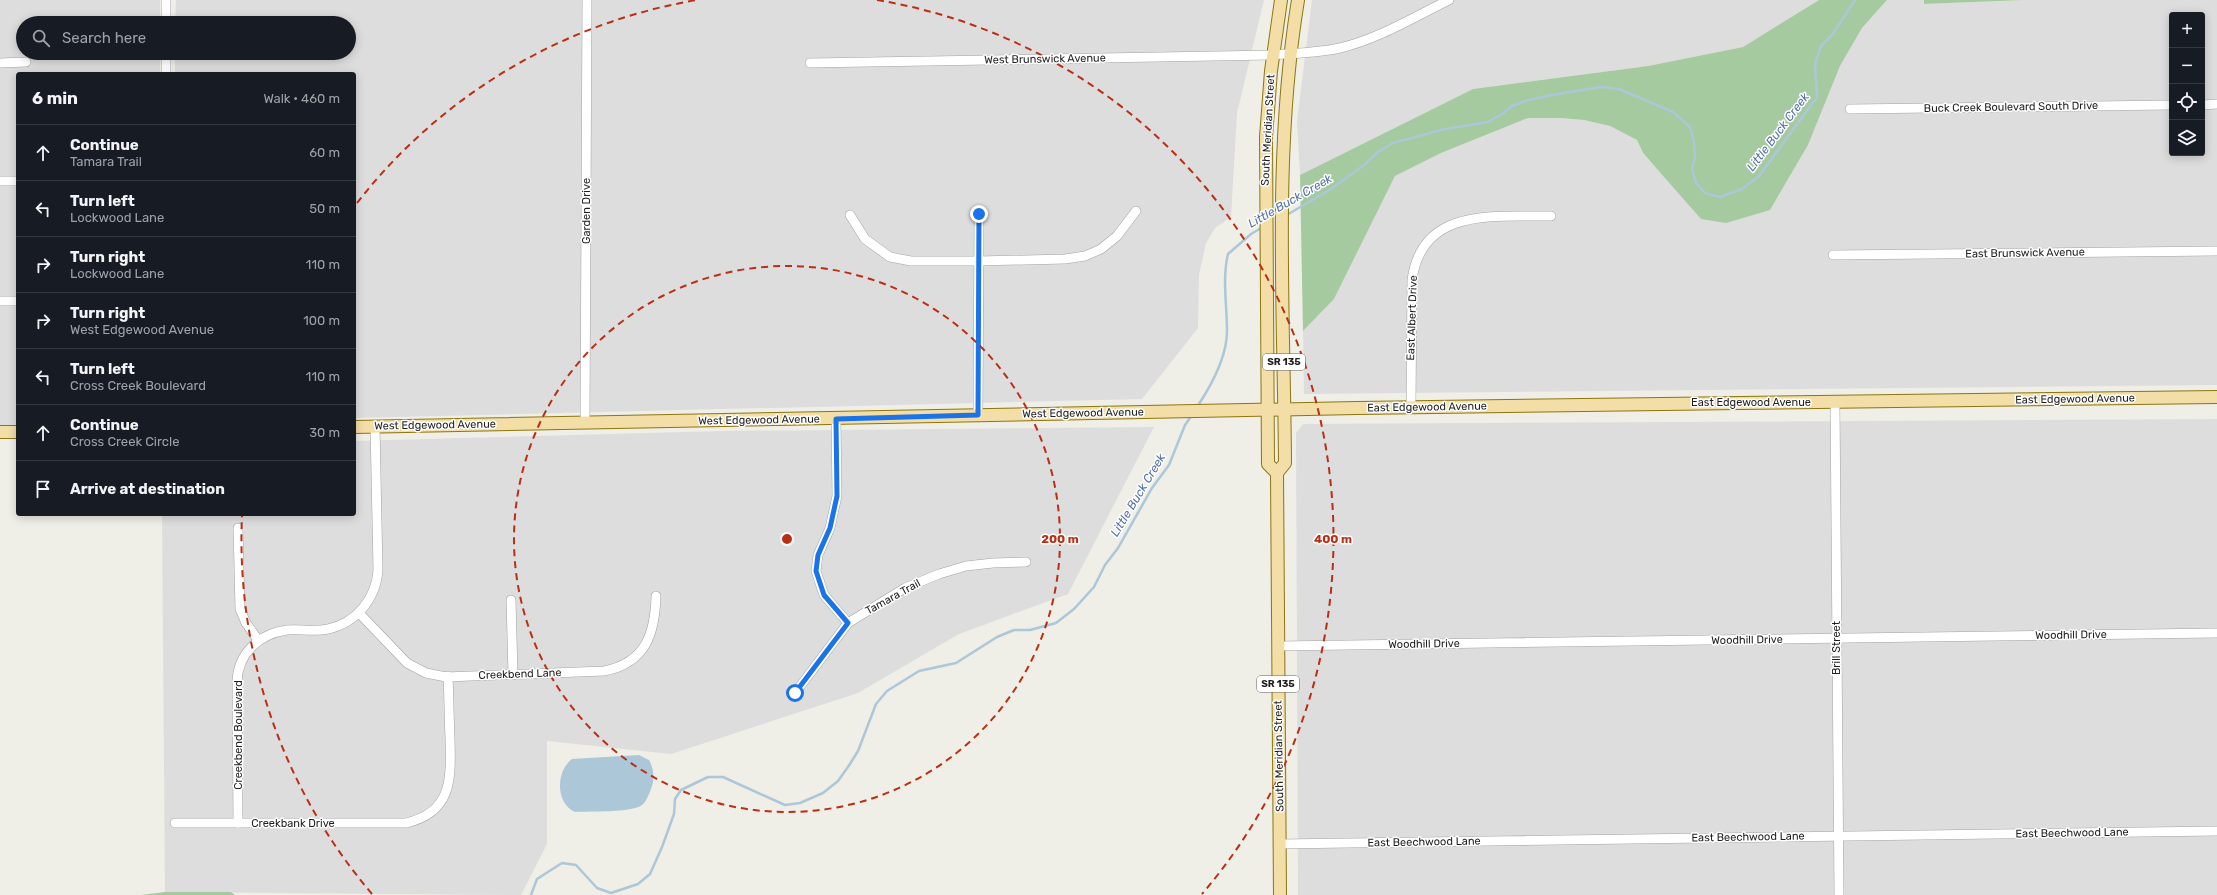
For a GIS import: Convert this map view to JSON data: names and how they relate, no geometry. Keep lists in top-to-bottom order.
{
  "streets": {
    "main road": [
      "South Meridian Street",
      "SR 135",
      "East Edgewood Avenue",
      "West Edgewood Avenue"
    ],
    "street": [
      "West Brunswick Avenue",
      "Buck Creek Boulevard South Drive",
      "Garden Drive",
      "East Brunswick Avenue",
      "East Albert Drive",
      "Tamara Trail",
      "Woodhill Drive",
      "Brill Street",
      "Creekbend Lane",
      "Creekbend Boulevard",
      "Creekbank Drive",
      "East Beechwood Lane"
    ]
  },
  "crossings": [
    ["West Brunswick Avenue", "South Meridian Street"],
    ["South Meridian Street", "East Edgewood Avenue"],
    ["South Meridian Street", "West Edgewood Avenue"],
    ["South Meridian Street", "Woodhill Drive"],
    ["South Meridian Street", "East Beechwood Lane"],
    ["Garden Drive", "West Edgewood Avenue"],
    ["East Albert Drive", "East Edgewood Avenue"],
    ["East Edgewood Avenue", "West Edgewood Avenue"],
    ["East Edgewood Avenue", "Brill Street"],
    ["West Edgewood Avenue", "Creekbend Boulevard"],
    ["Woodhill Drive", "Brill Street"],
    ["Brill Street", "East Beechwood Lane"],
    ["Creekbend Lane", "Creekbend Boulevard"],
    ["Creekbend Lane", "Creekbank Drive"],
    ["Creekbend Boulevard", "Creekbank Drive"]
  ],
  "water": ["Little Buck Creek"],
  "page": {
    "map_buttons": ["+", "−"],
    "search": "Search here",
    "heading": ["6 min", "Walk · 460 m"],
    "list": [
      ["Continue", "Tamara Trail", "60 m"],
      ["Turn left", "Lockwood Lane", "50 m"],
      ["Turn right", "Lockwood Lane", "110 m"],
      ["Turn right", "West Edgewood Avenue", "100 m"],
      ["Turn left", "Cross Creek Boulevard", "110 m"],
      ["Continue", "Cross Creek Circle", "30 m"],
      "Arrive at destination"
    ]
  },
  "rings": ["200 m", "400 m"]
}
